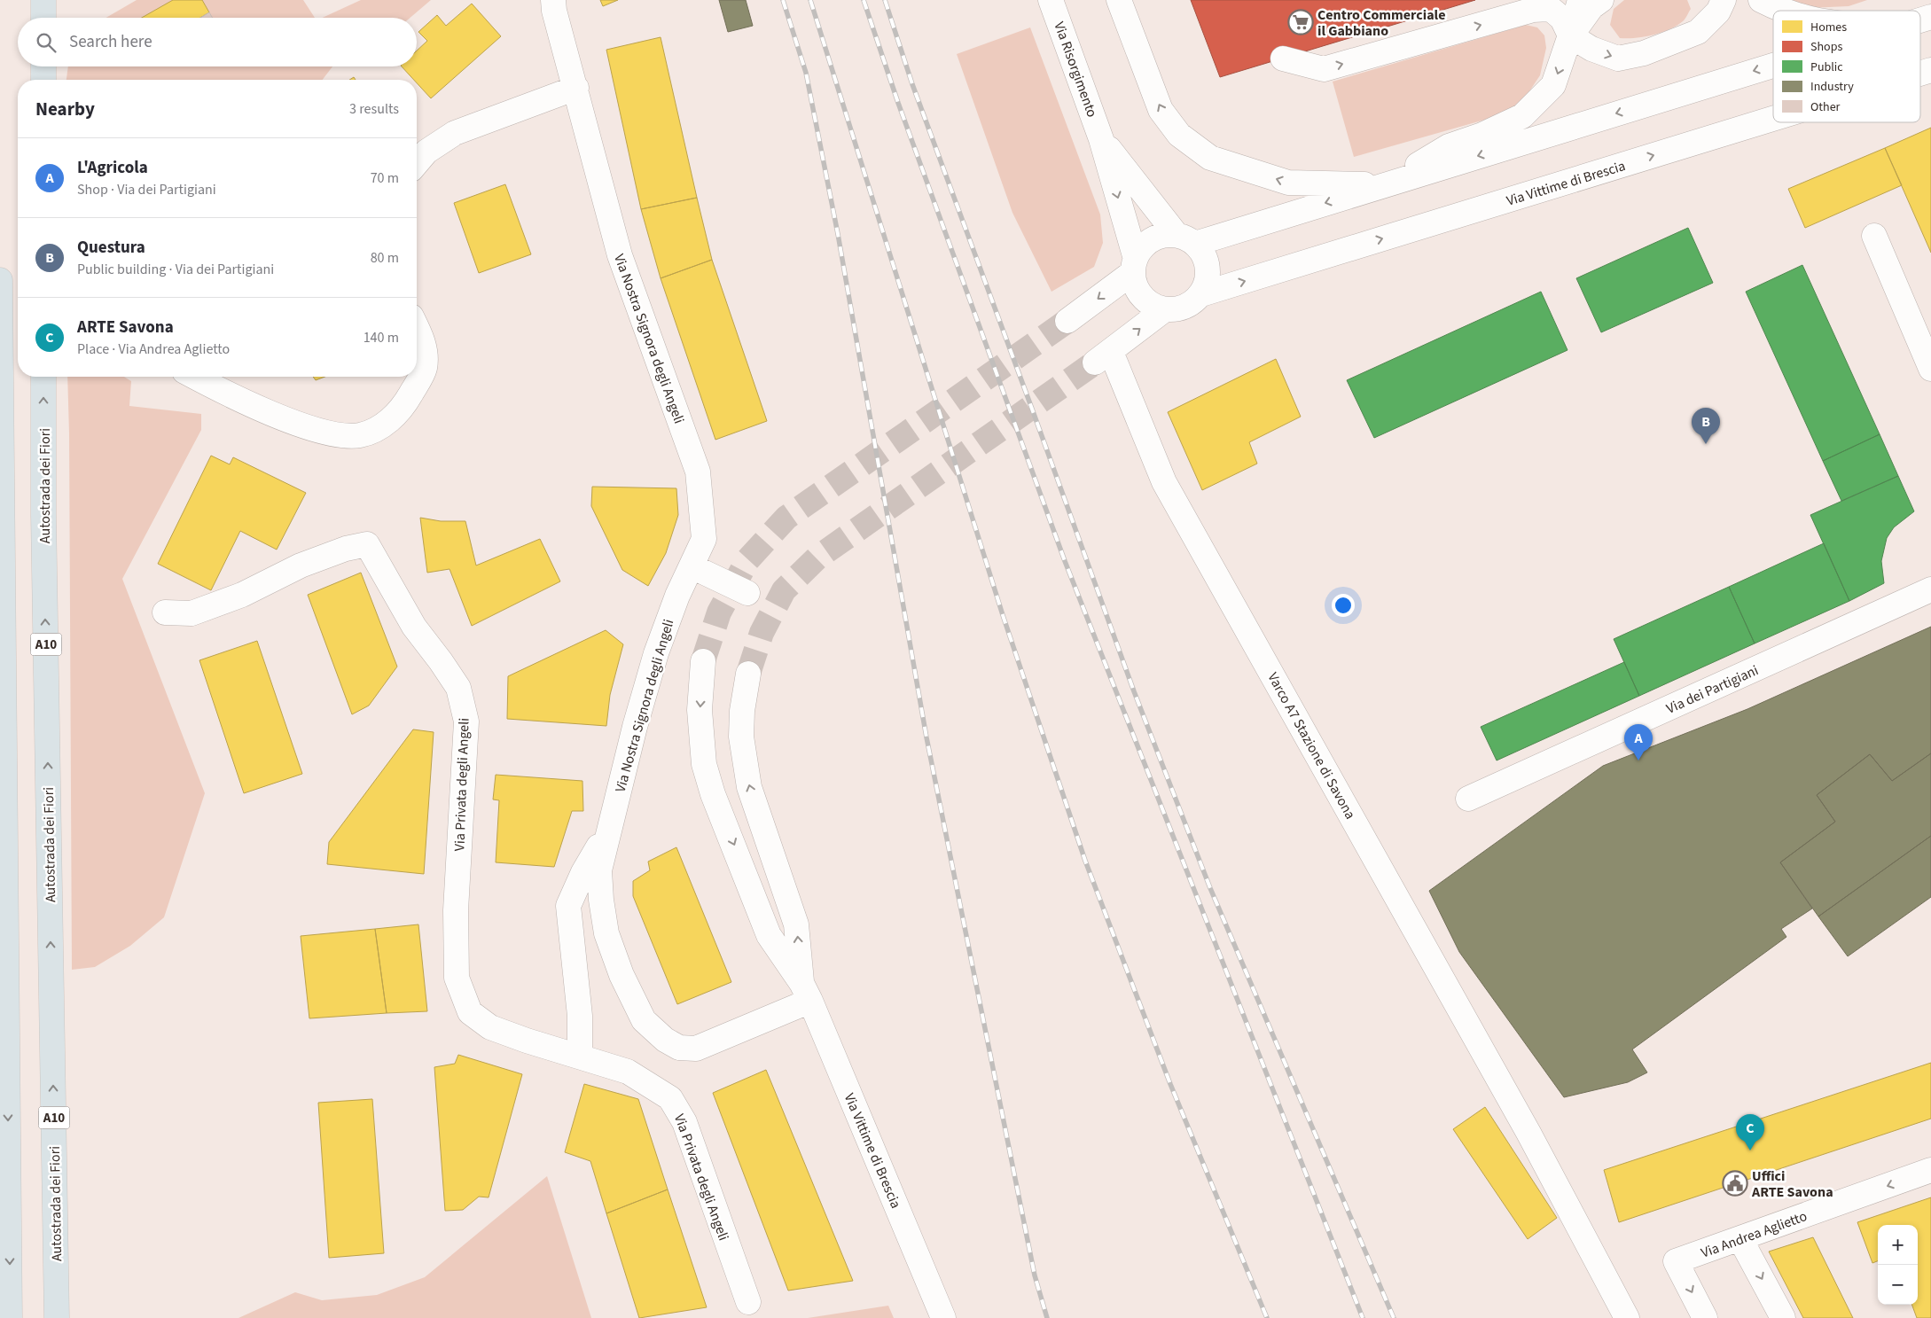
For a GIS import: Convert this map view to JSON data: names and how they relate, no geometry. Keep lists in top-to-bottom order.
{
  "streets": {
    "highway": ["Autostrada dei Fiori", "A10"],
    "street": [
      "Via Risorgimento",
      "Via Vittime di Brescia",
      "Via Nostra Signora degli Angeli",
      "Via dei Partigiani",
      "Varco A7 Stazione di Savona",
      "Via Privata degli Angeli",
      "Via Andrea Aglietto"
    ]
  },
  "crossings": [
    ["Via Risorgimento", "Via Vittime di Brescia"],
    ["Via Risorgimento", "Varco A7 Stazione di Savona"],
    ["Via Vittime di Brescia", "Via Nostra Signora degli Angeli"],
    ["Via Vittime di Brescia", "Varco A7 Stazione di Savona"]
  ],
  "one_way": ["Varco A7 Stazione di Savona", "Via Andrea Aglietto"],
  "places": {
    "supermarket": ["Centro Commerciale il Gabbiano"],
    "public building": ["Uffici ARTE Savona"]
  },
  "legend": [
    "Homes",
    "Shops",
    "Public",
    "Industry",
    "Other"
  ],
  "page": {
    "search": "Search here",
    "heading": ["Nearby", "3 results"],
    "list": [
      {
        "mark": "A",
        "name": "L'Agricola",
        "note": "Shop · Via dei Partigiani",
        "value": "70 m"
      },
      {
        "mark": "B",
        "name": "Questura",
        "note": "Public building · Via dei Partigiani",
        "value": "80 m"
      },
      {
        "mark": "C",
        "name": "ARTE Savona",
        "note": "Place · Via Andrea Aglietto",
        "value": "140 m"
      }
    ],
    "pins": ["B", "A", "C"],
    "map_buttons": ["+", "−"]
  }
}
